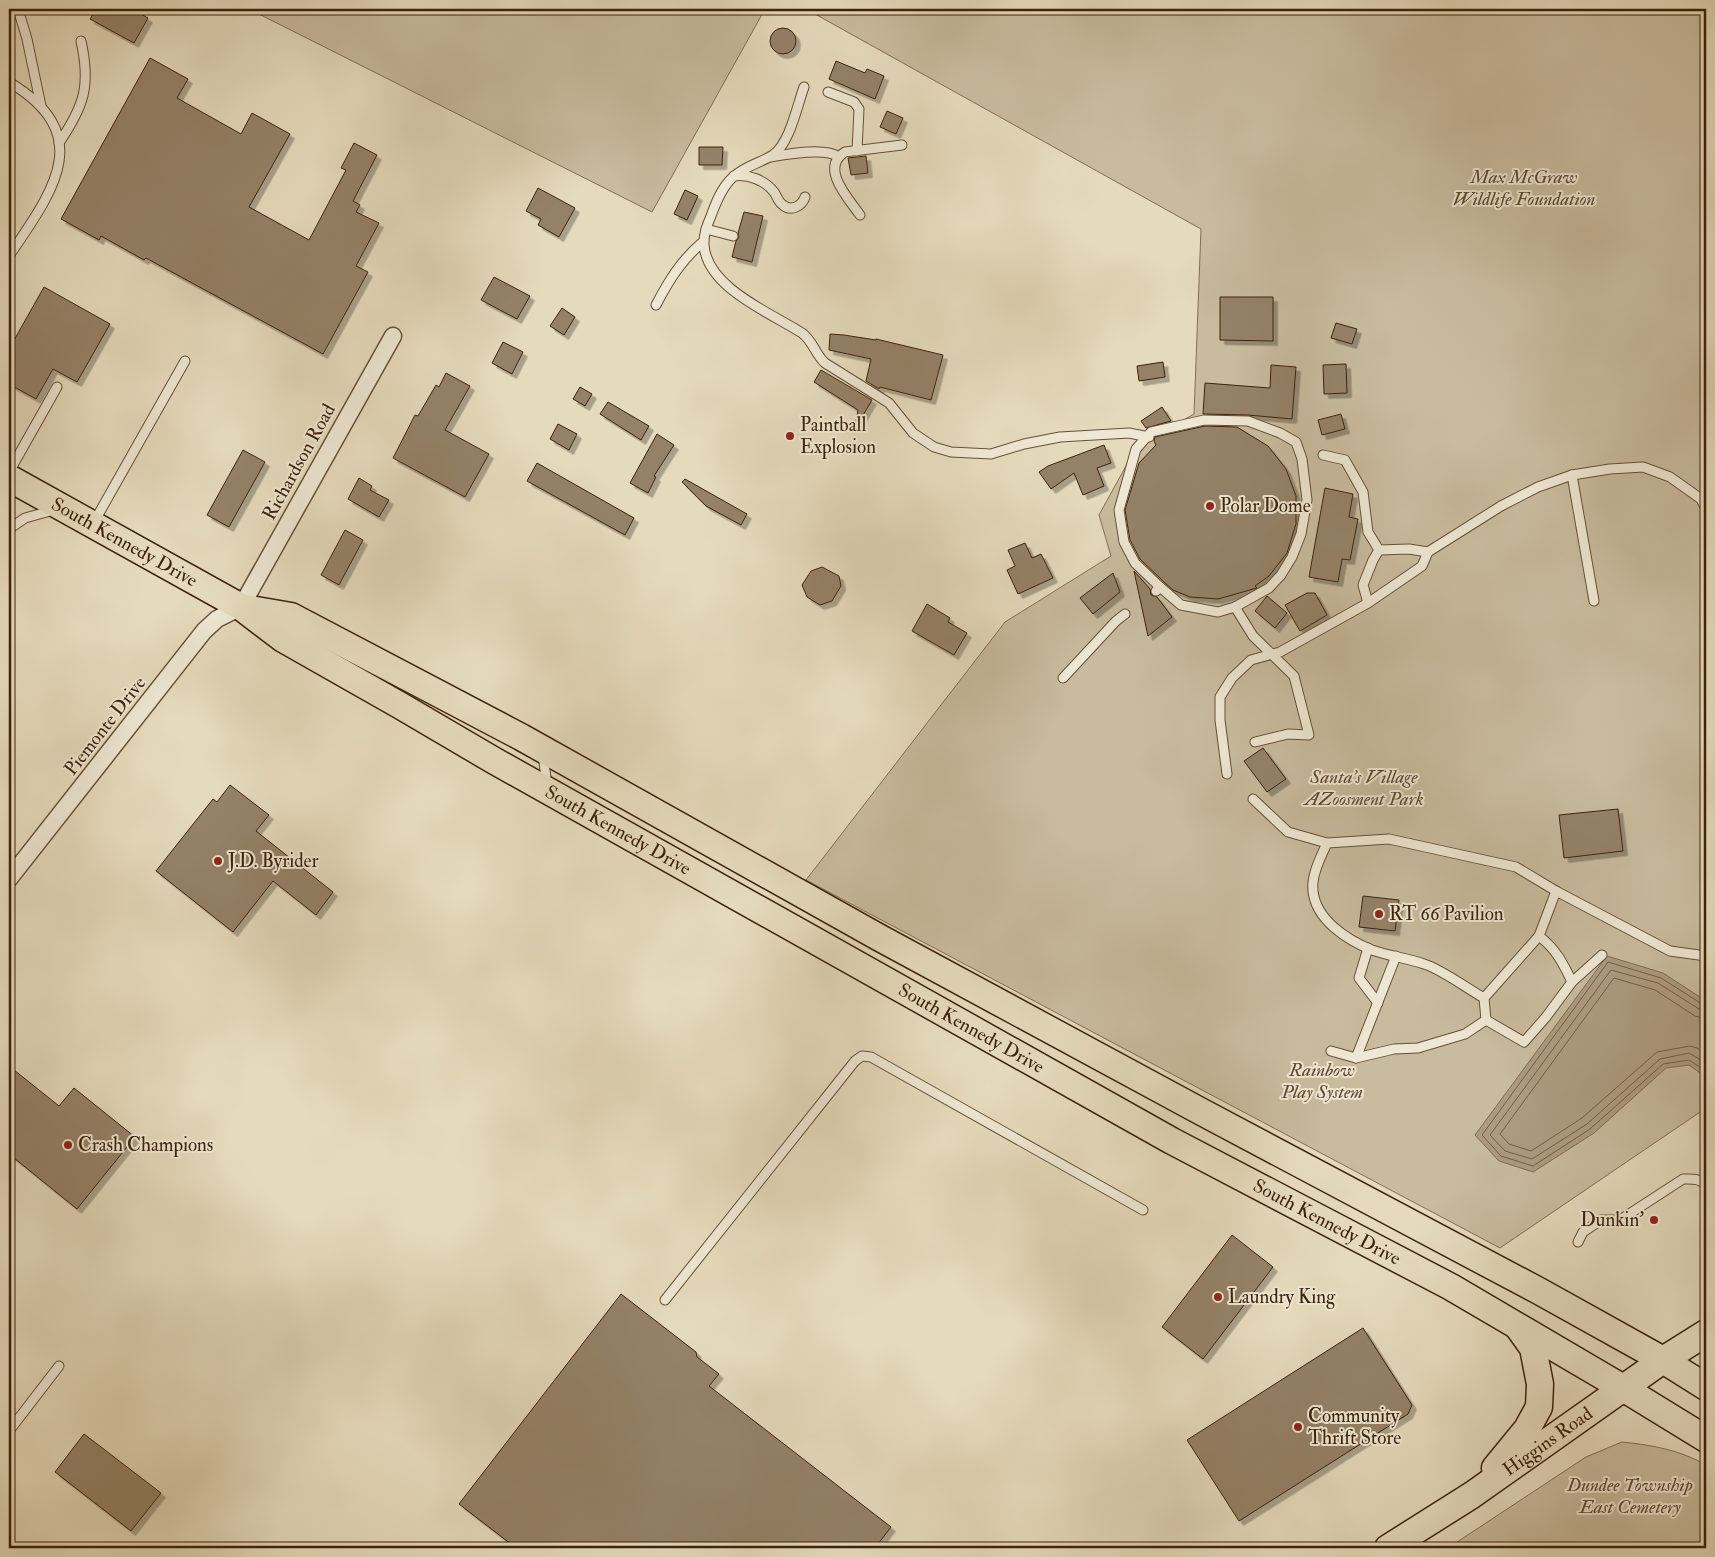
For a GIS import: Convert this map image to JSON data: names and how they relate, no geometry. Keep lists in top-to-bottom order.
{
  "streets": {
    "main road": ["South Kennedy Drive", "Higgins Road"],
    "street": ["Richardson Road", "Piemonte Drive"]
  },
  "crossings": [
    ["Richardson Road", "South Kennedy Drive"],
    ["Richardson Road", "Piemonte Drive"],
    ["South Kennedy Drive", "Piemonte Drive"],
    ["South Kennedy Drive", "Higgins Road"]
  ],
  "parks": [
    "Max McGraw Wildlife Foundation",
    "Santa's Village AZoosment Park",
    "Rainbow Play System",
    "Dundee Township East Cemetery"
  ],
  "places": [
    "Paintball Explosion",
    "Polar Dome",
    "J.D. Byrider",
    "RT 66 Pavilion",
    "Crash Champions",
    "Dunkin'",
    "Laundry King",
    "Community Thrift Store"
  ]
}
